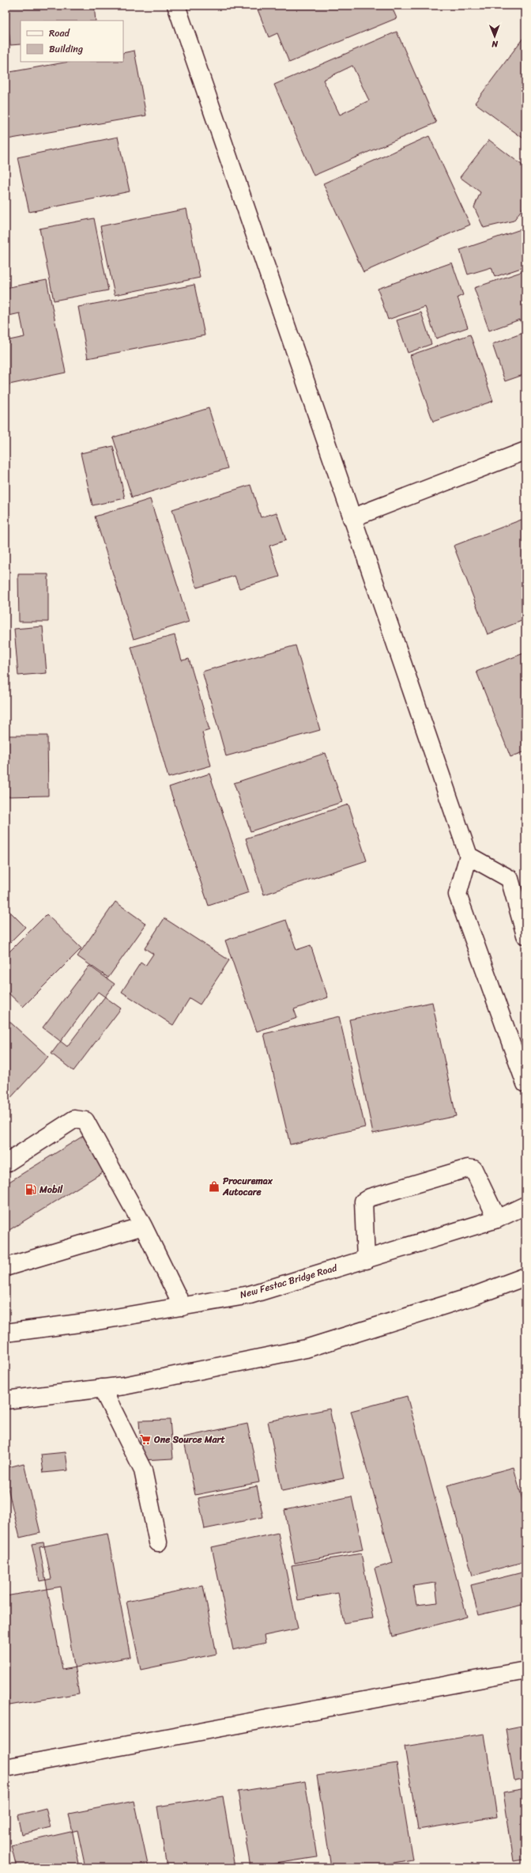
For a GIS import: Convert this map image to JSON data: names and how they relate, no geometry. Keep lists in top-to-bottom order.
{
  "streets": {
    "street": ["New Festac Bridge Road"]
  },
  "places": {
    "shop": ["Procuremax Autocare"],
    "fuel station": ["Mobil"],
    "supermarket": ["One Source Mart"]
  },
  "legend": ["Road", "Building"],
  "north": "bottom"
}
